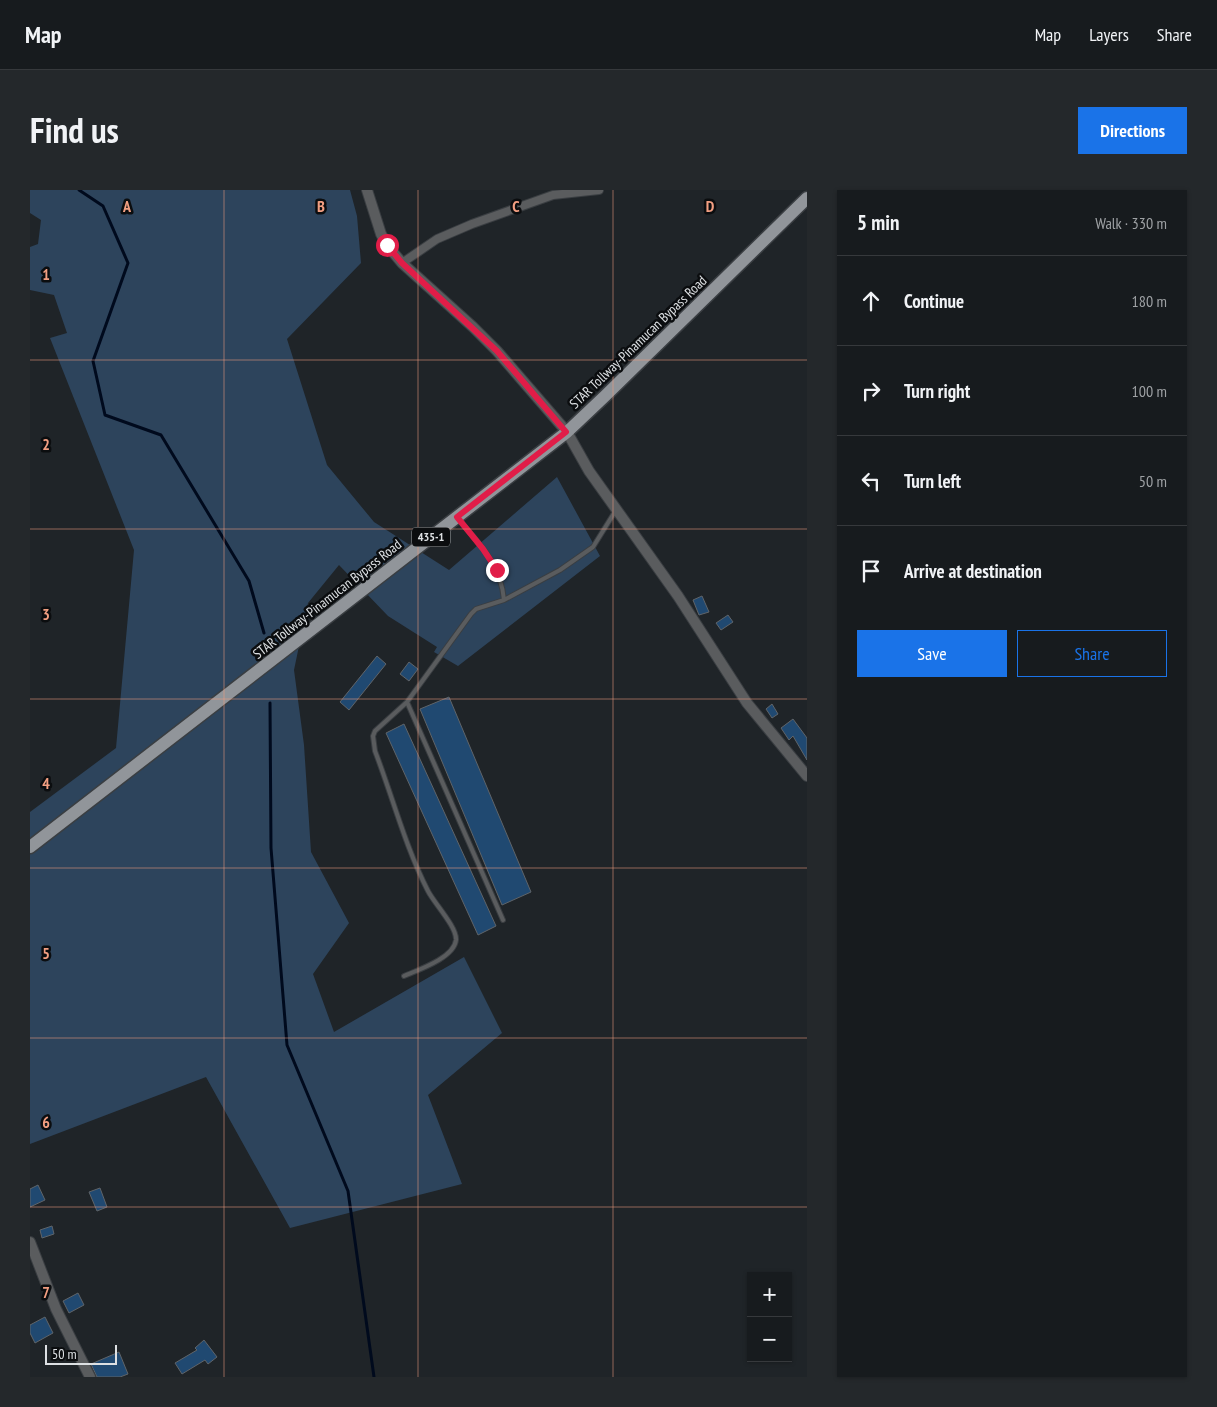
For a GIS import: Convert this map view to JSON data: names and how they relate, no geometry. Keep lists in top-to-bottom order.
{
  "streets": {
    "main road": ["STAR Tollway-Pinamucan Bypass Road", "435-1"]
  },
  "scale_bar": "50 m",
  "page": {
    "header": "Map",
    "nav": ["Map", "Layers", "Share"],
    "title": "Find us",
    "buttons": [
      "Directions",
      ["Save", "Share"]
    ],
    "heading": ["5 min", "Walk · 330 m"],
    "list": [
      ["Continue", "180 m"],
      ["Turn right", "100 m"],
      ["Turn left", "50 m"],
      "Arrive at destination"
    ],
    "map_buttons": ["+", "−"],
    "scale": "50 m"
  },
  "grid": {
    "columns": [
      "A",
      "B",
      "C",
      "D"
    ],
    "rows": [
      "1",
      "2",
      "3",
      "4",
      "5",
      "6",
      "7"
    ]
  }
}
